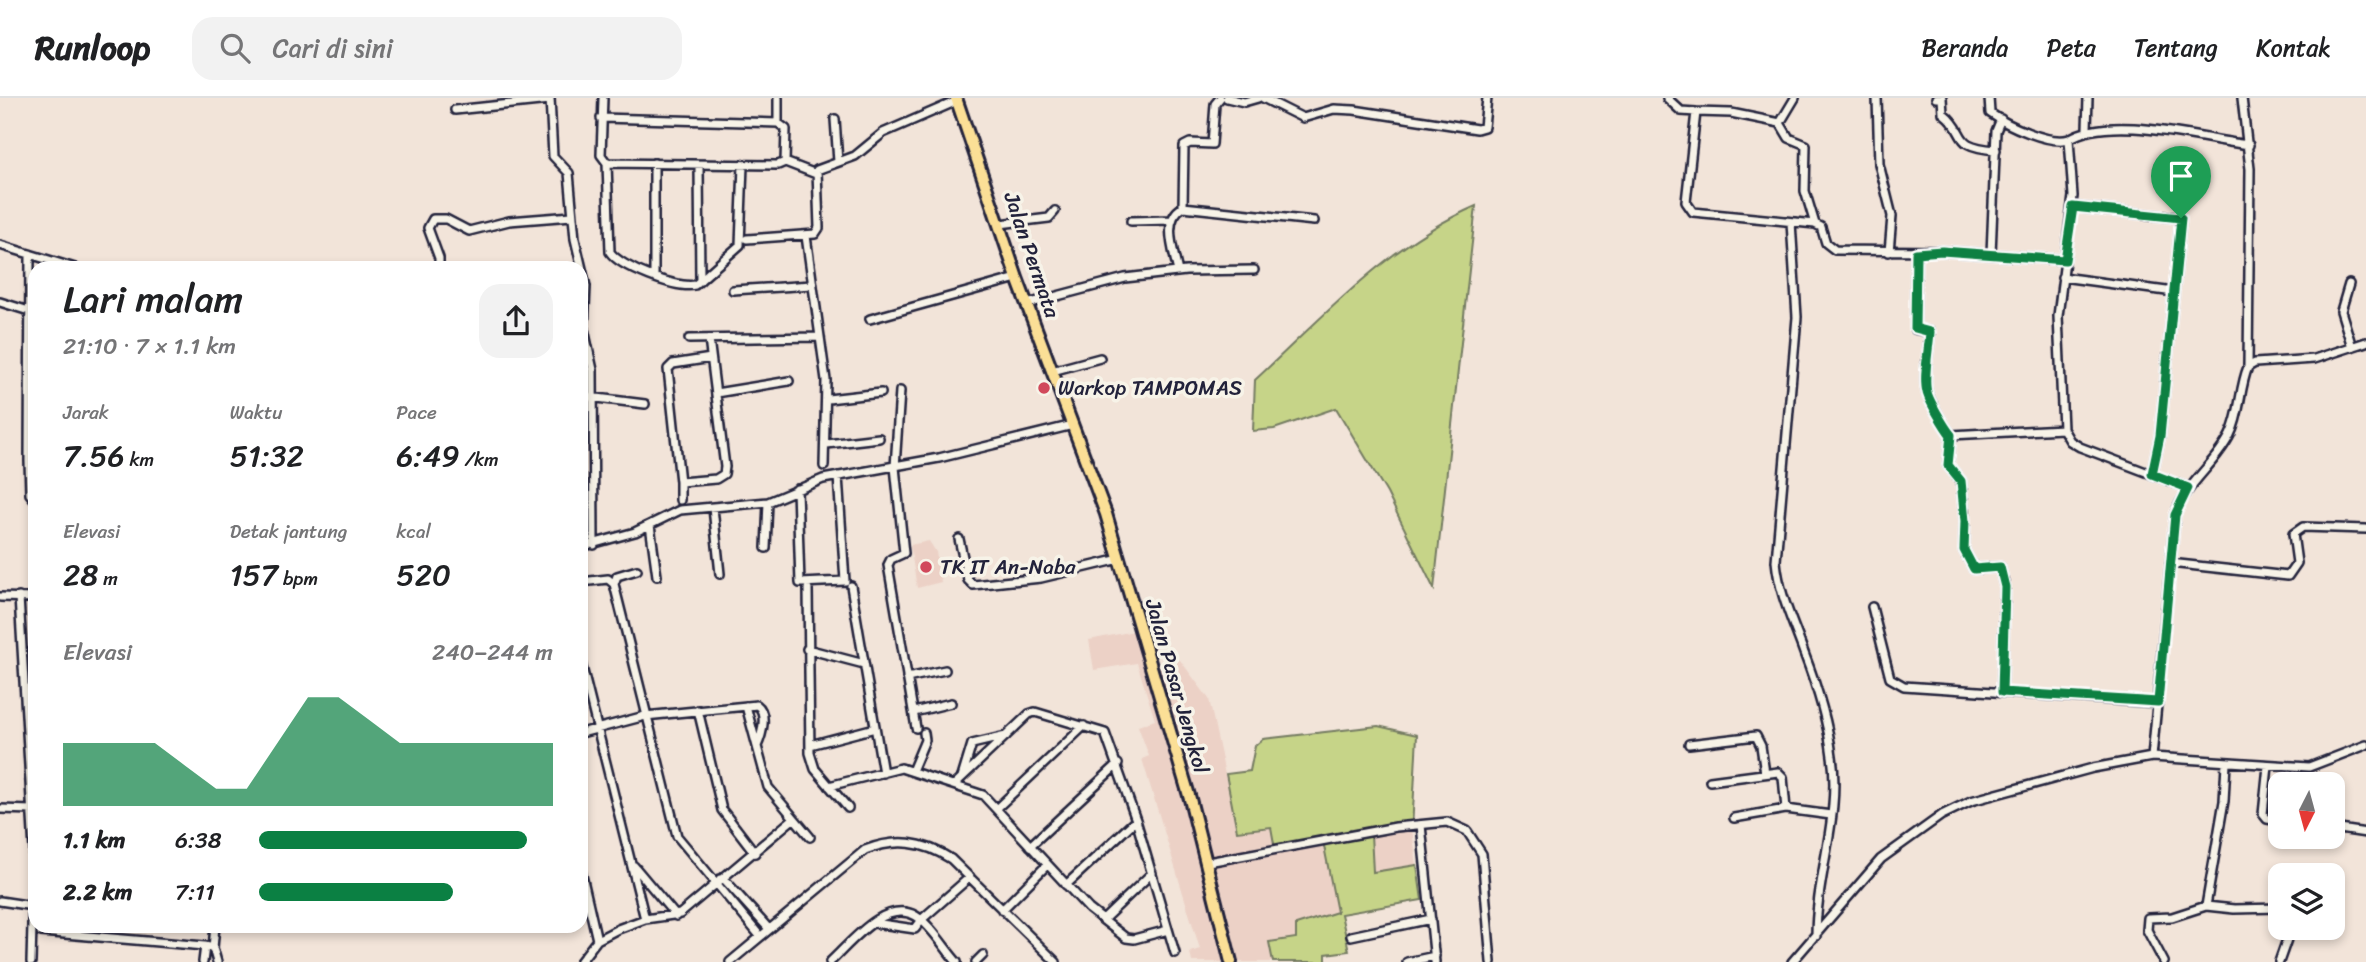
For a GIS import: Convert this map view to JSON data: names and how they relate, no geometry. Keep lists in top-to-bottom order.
{
  "streets": {
    "main road": ["Jalan Permata", "Jalan Pasar Jengkol"]
  },
  "crossings": [
    ["Jalan Permata", "Jalan Pasar Jengkol"]
  ],
  "places": ["Warkop TAMPOMAS", "TK IT An-Naba"],
  "north": "bottom",
  "page": {
    "header": "Runloop",
    "search": "Cari di sini",
    "nav": [
      "Beranda",
      "Peta",
      "Tentang",
      "Kontak"
    ],
    "heading": ["Lari malam", "21:10 · 7 × 1.1 km"],
    "stats": [
      ["Jarak", "7.56 km"],
      ["Waktu", "51:32"],
      ["Pace", "6:49 /km"],
      ["Elevasi", "28 m"],
      ["Detak jantung", "157 bpm"],
      ["kcal", "520"]
    ],
    "chart": ["Elevasi", "240–244 m"],
    "list": [
      {
        "name": "1.1 km",
        "note": "6:38"
      },
      {
        "name": "2.2 km",
        "note": "7:11"
      }
    ]
  }
}
